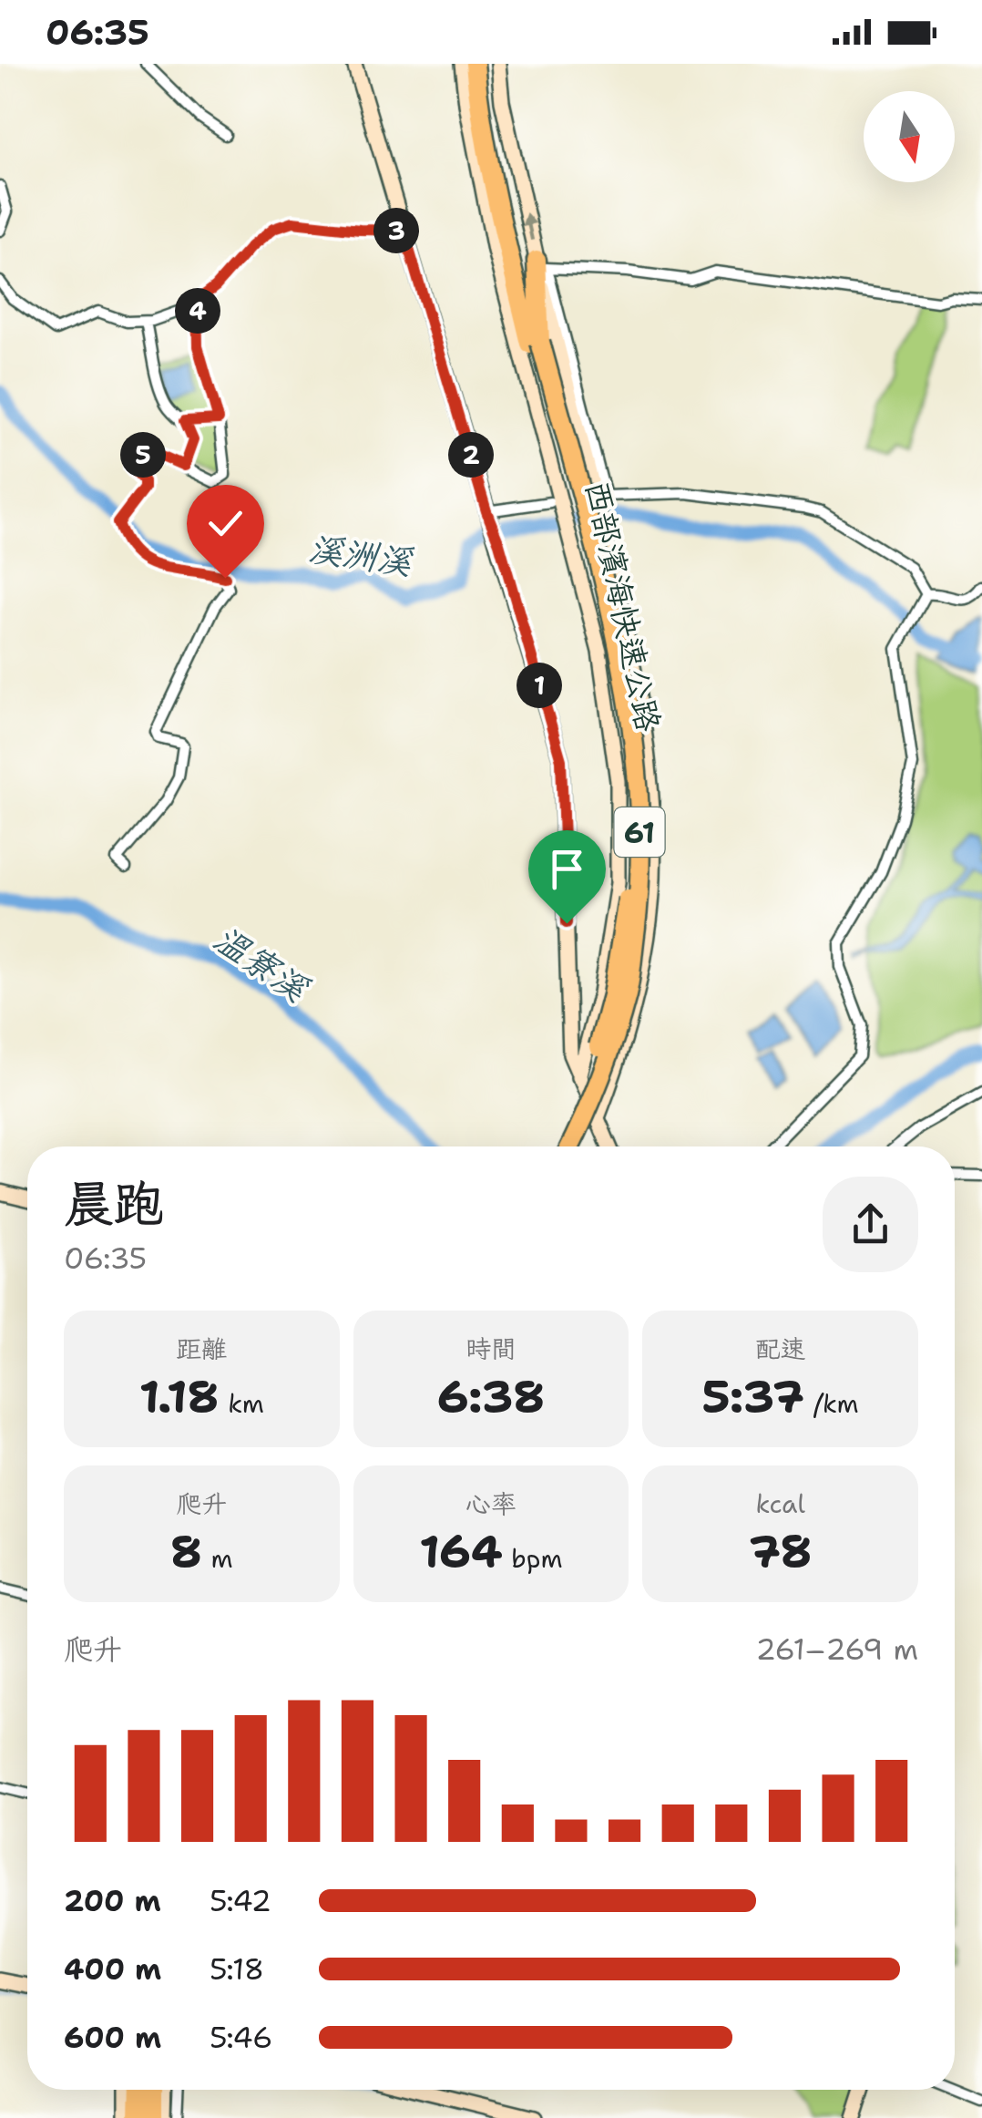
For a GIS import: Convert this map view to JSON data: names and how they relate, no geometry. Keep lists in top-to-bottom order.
{
  "streets": {
    "highway": ["西部濱海快速公路", "61"]
  },
  "water": ["溪洲溪", "溫寮溪"],
  "north": "bottom",
  "page": {
    "status": "06:35",
    "pins": [
      "3",
      "4",
      "2",
      "5",
      "1"
    ],
    "heading": ["晨跑", "06:35"],
    "stats": [
      ["距離", "1.18 km"],
      ["時間", "6:38"],
      ["配速", "5:37 /km"],
      ["爬升", "8 m"],
      ["心率", "164 bpm"],
      ["kcal", "78"]
    ],
    "chart": ["爬升", "261–269 m"],
    "list": [
      {
        "name": "200 m",
        "note": "5:42"
      },
      {
        "name": "400 m",
        "note": "5:18"
      },
      {
        "name": "600 m",
        "note": "5:46"
      }
    ]
  }
}
